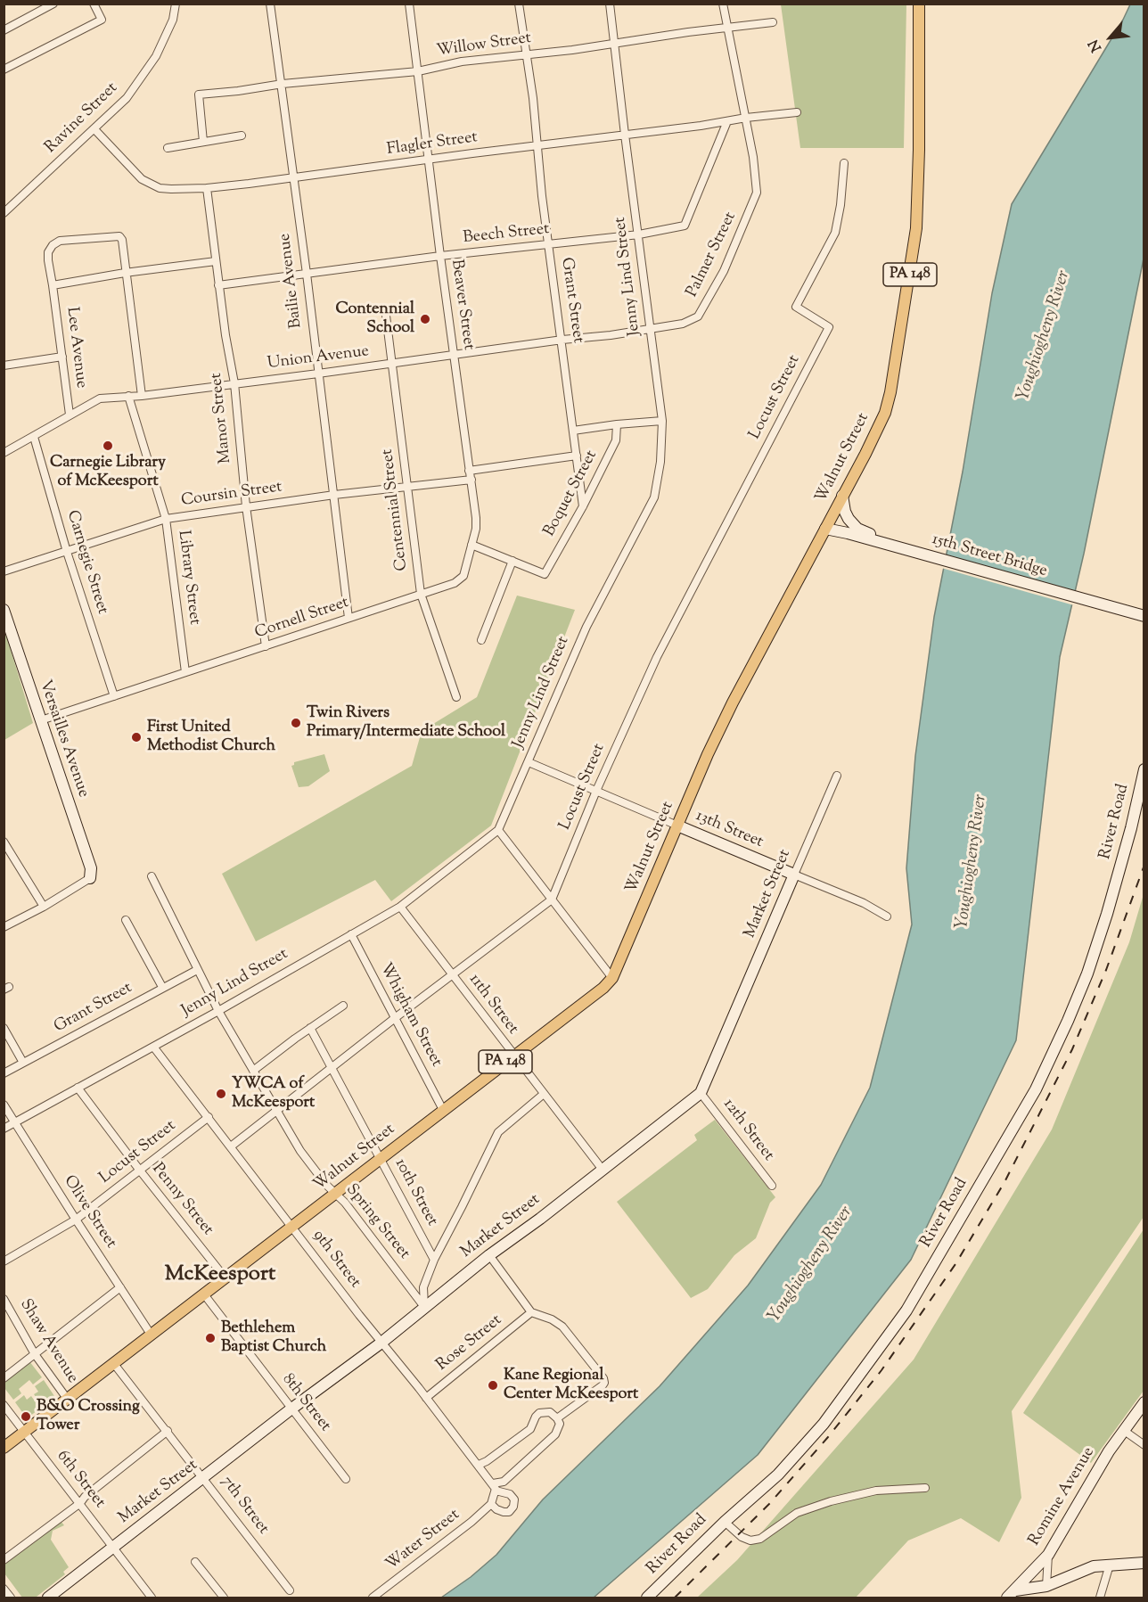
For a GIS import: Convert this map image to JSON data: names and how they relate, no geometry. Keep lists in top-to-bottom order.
{
  "streets": {
    "main road": ["PA 148", "Walnut Street"],
    "street": [
      "Willow Street",
      "Ravine Street",
      "Flagler Street",
      "Beech Street",
      "Palmer Street",
      "Jenny Lind Street",
      "Bailie Avenue",
      "Grant Street",
      "Beaver Street",
      "Lee Avenue",
      "Union Avenue",
      "Locust Street",
      "Manor Street",
      "Boquet Street",
      "Coursin Street",
      "Centennial Street",
      "15th Street Bridge",
      "Carnegie Street",
      "Library Street",
      "Cornell Street",
      "Versailles Avenue",
      "River Road",
      "13th Street",
      "Market Street",
      "11th Street",
      "Whigham Street",
      "12th Street",
      "10th Street",
      "Penny Street",
      "Olive Street",
      "Spring Street",
      "9th Street",
      "Shaw Avenue",
      "Rose Street",
      "8th Street",
      "6th Street",
      "Romine Avenue",
      "7th Street",
      "Water Street"
    ]
  },
  "crossings": [
    ["Willow Street", "Jenny Lind Street"],
    ["Willow Street", "Bailie Avenue"],
    ["Willow Street", "Grant Street"],
    ["Willow Street", "Beaver Street"],
    ["Ravine Street", "Flagler Street"],
    ["Flagler Street", "Beech Street"],
    ["Flagler Street", "Palmer Street"],
    ["Flagler Street", "Jenny Lind Street"],
    ["Flagler Street", "Bailie Avenue"],
    ["Flagler Street", "Grant Street"],
    ["Flagler Street", "Beaver Street"],
    ["Flagler Street", "Manor Street"],
    ["Beech Street", "Jenny Lind Street"],
    ["Beech Street", "Bailie Avenue"],
    ["Beech Street", "Grant Street"],
    ["Beech Street", "Beaver Street"],
    ["Beech Street", "Manor Street"],
    ["Palmer Street", "Jenny Lind Street"],
    ["Palmer Street", "Union Avenue"],
    ["Jenny Lind Street", "Union Avenue"],
    ["Jenny Lind Street", "13th Street"],
    ["Jenny Lind Street", "11th Street"],
    ["Jenny Lind Street", "Whigham Street"],
    ["Jenny Lind Street", "Penny Street"],
    ["Jenny Lind Street", "Olive Street"],
    ["Jenny Lind Street", "Spring Street"],
    ["Jenny Lind Street", "9th Street"],
    ["Bailie Avenue", "Union Avenue"],
    ["Bailie Avenue", "Coursin Street"],
    ["Bailie Avenue", "Cornell Street"],
    ["Grant Street", "Union Avenue"],
    ["Grant Street", "Boquet Street"],
    ["Grant Street", "Spring Street"],
    ["Beaver Street", "Union Avenue"],
    ["Beaver Street", "Coursin Street"],
    ["Beaver Street", "Cornell Street"],
    ["Lee Avenue", "Union Avenue"],
    ["Union Avenue", "Manor Street"],
    ["Union Avenue", "Centennial Street"],
    ["Union Avenue", "Carnegie Street"],
    ["Union Avenue", "Library Street"],
    ["Locust Street", "13th Street"],
    ["Locust Street", "Penny Street"],
    ["Locust Street", "Olive Street"],
    ["Locust Street", "9th Street"],
    ["Manor Street", "Coursin Street"],
    ["Manor Street", "Cornell Street"],
    ["Walnut Street", "15th Street Bridge"],
    ["Walnut Street", "13th Street"],
    ["Walnut Street", "11th Street"],
    ["Walnut Street", "Whigham Street"],
    ["Walnut Street", "10th Street"],
    ["Walnut Street", "Penny Street"],
    ["Walnut Street", "Olive Street"],
    ["Walnut Street", "Spring Street"],
    ["Walnut Street", "9th Street"],
    ["Walnut Street", "Shaw Avenue"],
    ["Walnut Street", "8th Street"],
    ["Walnut Street", "6th Street"],
    ["Walnut Street", "7th Street"],
    ["Coursin Street", "Centennial Street"],
    ["Coursin Street", "Carnegie Street"],
    ["Coursin Street", "Library Street"],
    ["Centennial Street", "Cornell Street"],
    ["Carnegie Street", "Cornell Street"],
    ["Library Street", "Cornell Street"],
    ["Cornell Street", "Versailles Avenue"],
    ["13th Street", "Market Street"],
    ["Market Street", "11th Street"],
    ["Market Street", "12th Street"],
    ["Market Street", "Spring Street"],
    ["Market Street", "9th Street"],
    ["Market Street", "8th Street"],
    ["Market Street", "6th Street"],
    ["Market Street", "7th Street"],
    ["9th Street", "Rose Street"],
    ["9th Street", "Water Street"]
  ],
  "districts": ["McKeesport"],
  "water": ["Youghiogheny River"],
  "places": [
    "Contennial School",
    "Carnegie Library of McKeesport",
    "Twin Rivers Primary/Intermediate School",
    "First United Methodist Church",
    "YWCA of McKeesport",
    "Bethlehem Baptist Church",
    "Kane Regional Center McKeesport",
    "B&O Crossing Tower"
  ],
  "north": "bottom left"
}
